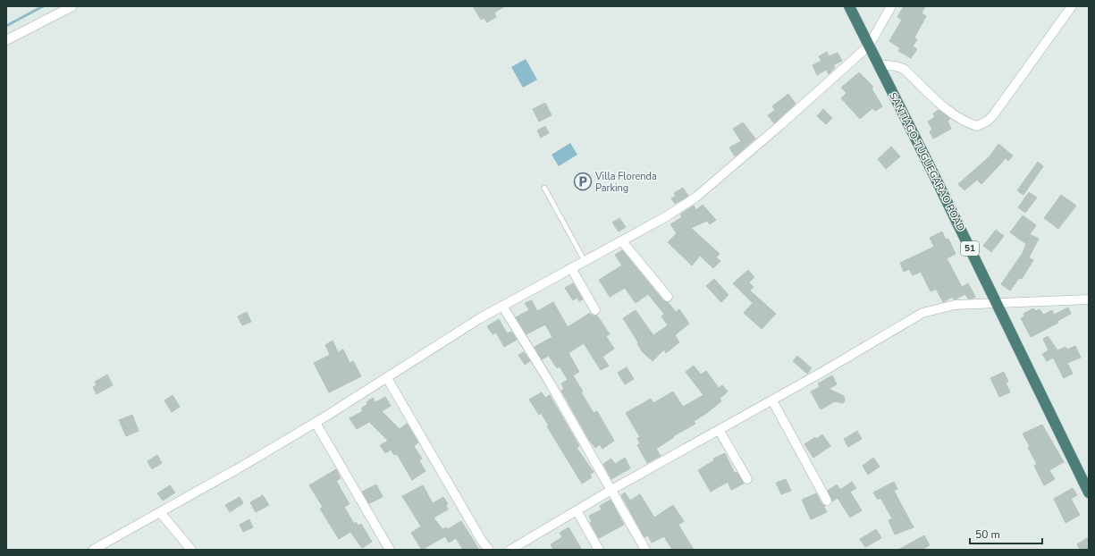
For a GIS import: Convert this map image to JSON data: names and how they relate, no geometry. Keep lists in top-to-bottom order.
{
  "streets": {
    "highway": ["SANTIAGO-TUGUEGARAO ROAD", "51"]
  },
  "places": {
    "parking": ["Villa Florenda Parking"]
  },
  "scale_bar": "50 m"
}
